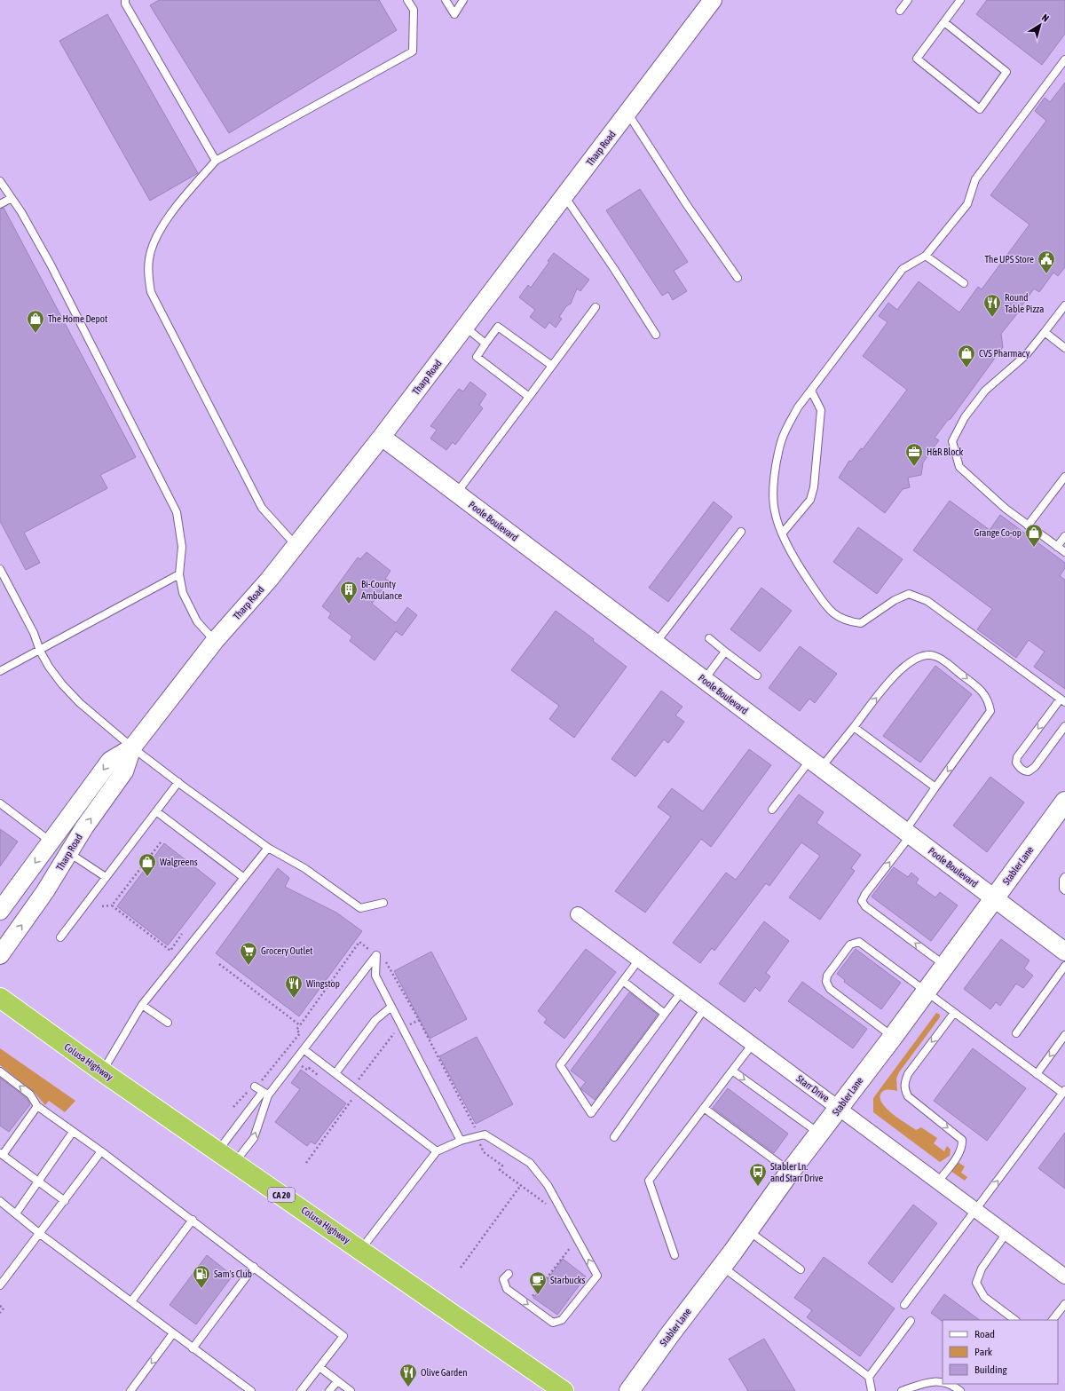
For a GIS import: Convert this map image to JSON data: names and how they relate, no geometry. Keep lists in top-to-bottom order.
{
  "streets": {
    "highway": ["Colusa Highway", "CA 20"],
    "main road": ["Stabler Lane"],
    "street": ["Tharp Road", "Poole Boulevard", "Starr Drive"]
  },
  "crossings": [
    ["Tharp Road", "Poole Boulevard"],
    ["Poole Boulevard", "Stabler Lane"],
    ["Stabler Lane", "Starr Drive"]
  ],
  "places": {
    "public building": ["The UPS Store"],
    "restaurant": ["Round Table Pizza", "Wingstop", "Olive Garden"],
    "shop": [
      "The Home Depot",
      "CVS Pharmacy",
      "Grange Co-op",
      "Walgreens"
    ],
    "office": ["H&R Block"],
    "building": ["Bi-County Ambulance"],
    "supermarket": ["Grocery Outlet"],
    "bus stop": ["Stabler Ln. and Starr Drive"],
    "fuel station": ["Sam's Club"],
    "cafe": ["Starbucks"]
  },
  "legend": ["Road", "Park", "Building"],
  "north": "top right"
}
